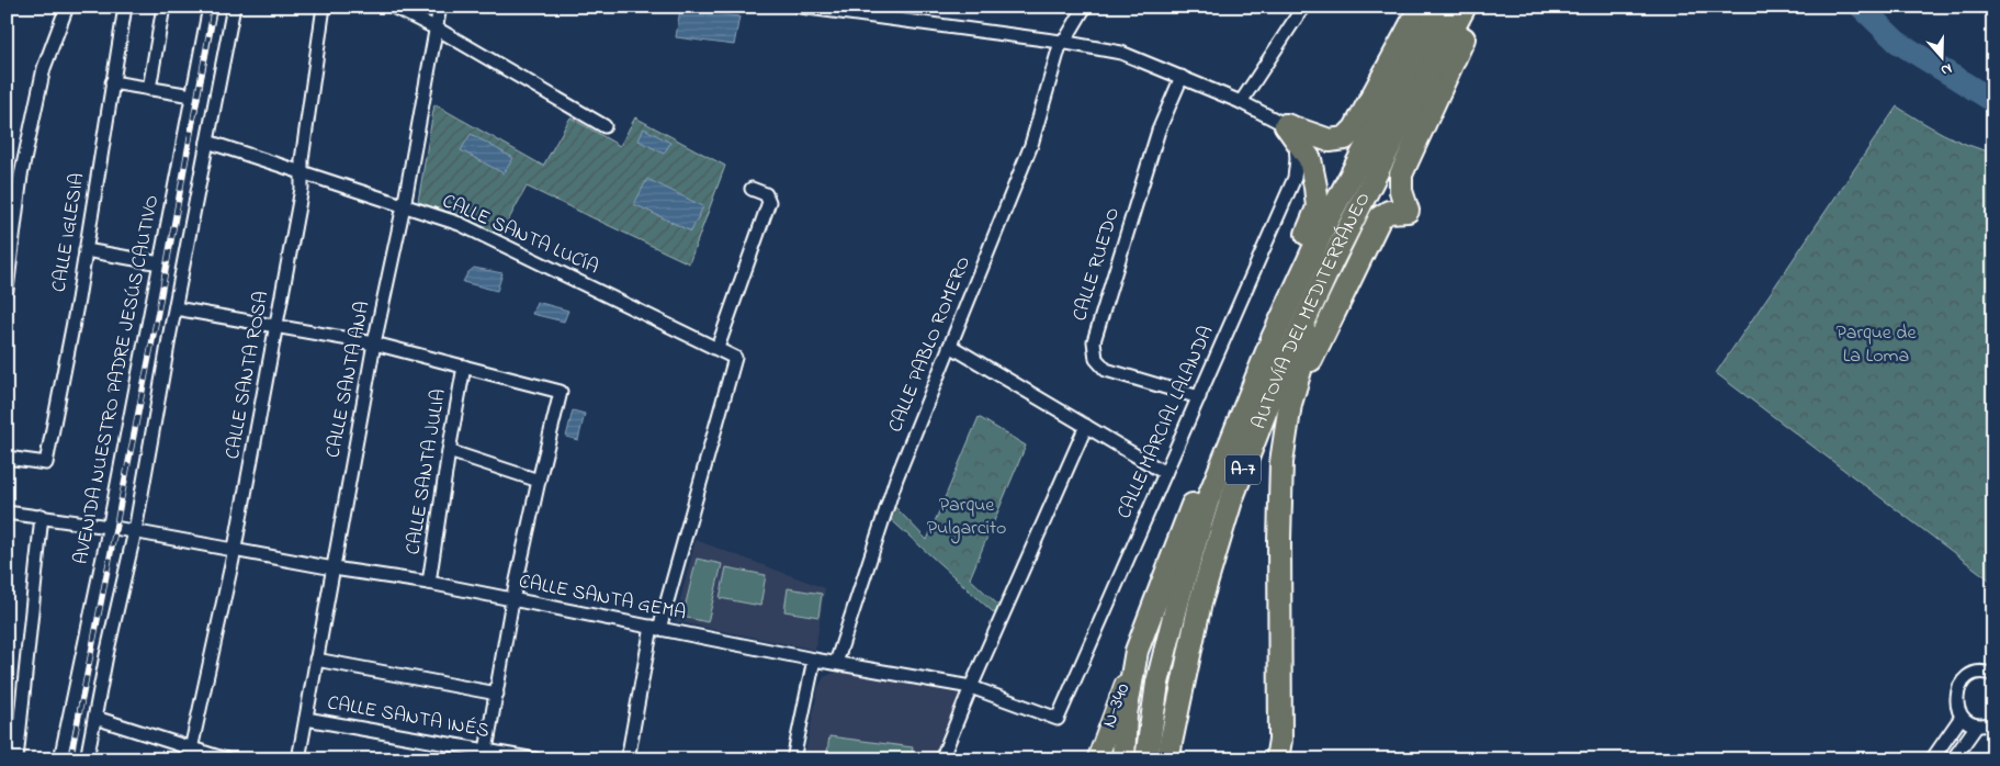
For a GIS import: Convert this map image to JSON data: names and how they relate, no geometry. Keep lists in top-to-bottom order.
{
  "streets": {
    "highway": ["AUTOVÍA DEL MEDITERRÁNEO", "A-7"],
    "main road": ["N-340"],
    "street": [
      "CALLE IGLESIA",
      "CALLE SANTA LUCÍA",
      "CALLE RUEDO",
      "CALLE PABLO ROMERO",
      "CALLE SANTA ROSA",
      "AVENIDA NUESTRO PADRE JESÚS CAUTIVO",
      "CALLE SANTA ANA",
      "CALLE MARCIAL LALANDA",
      "CALLE SANTA JULIA",
      "CALLE SANTA GEMA",
      "CALLE SANTA INÉS"
    ]
  },
  "crossings": [
    ["CALLE SANTA LUCÍA", "CALLE SANTA ROSA"],
    ["CALLE SANTA LUCÍA", "CALLE SANTA ANA"],
    ["CALLE RUEDO", "CALLE MARCIAL LALANDA"],
    ["CALLE PABLO ROMERO", "CALLE SANTA GEMA"],
    ["CALLE SANTA ROSA", "CALLE SANTA GEMA"],
    ["AVENIDA NUESTRO PADRE JESÚS CAUTIVO", "CALLE SANTA GEMA"],
    ["CALLE SANTA ANA", "CALLE SANTA GEMA"],
    ["CALLE SANTA ANA", "CALLE SANTA INÉS"],
    ["CALLE MARCIAL LALANDA", "CALLE SANTA GEMA"],
    ["CALLE SANTA JULIA", "CALLE SANTA GEMA"]
  ],
  "parks": ["Parque de La Loma", "Parque Pulgarcito"],
  "north": "bottom"
}
